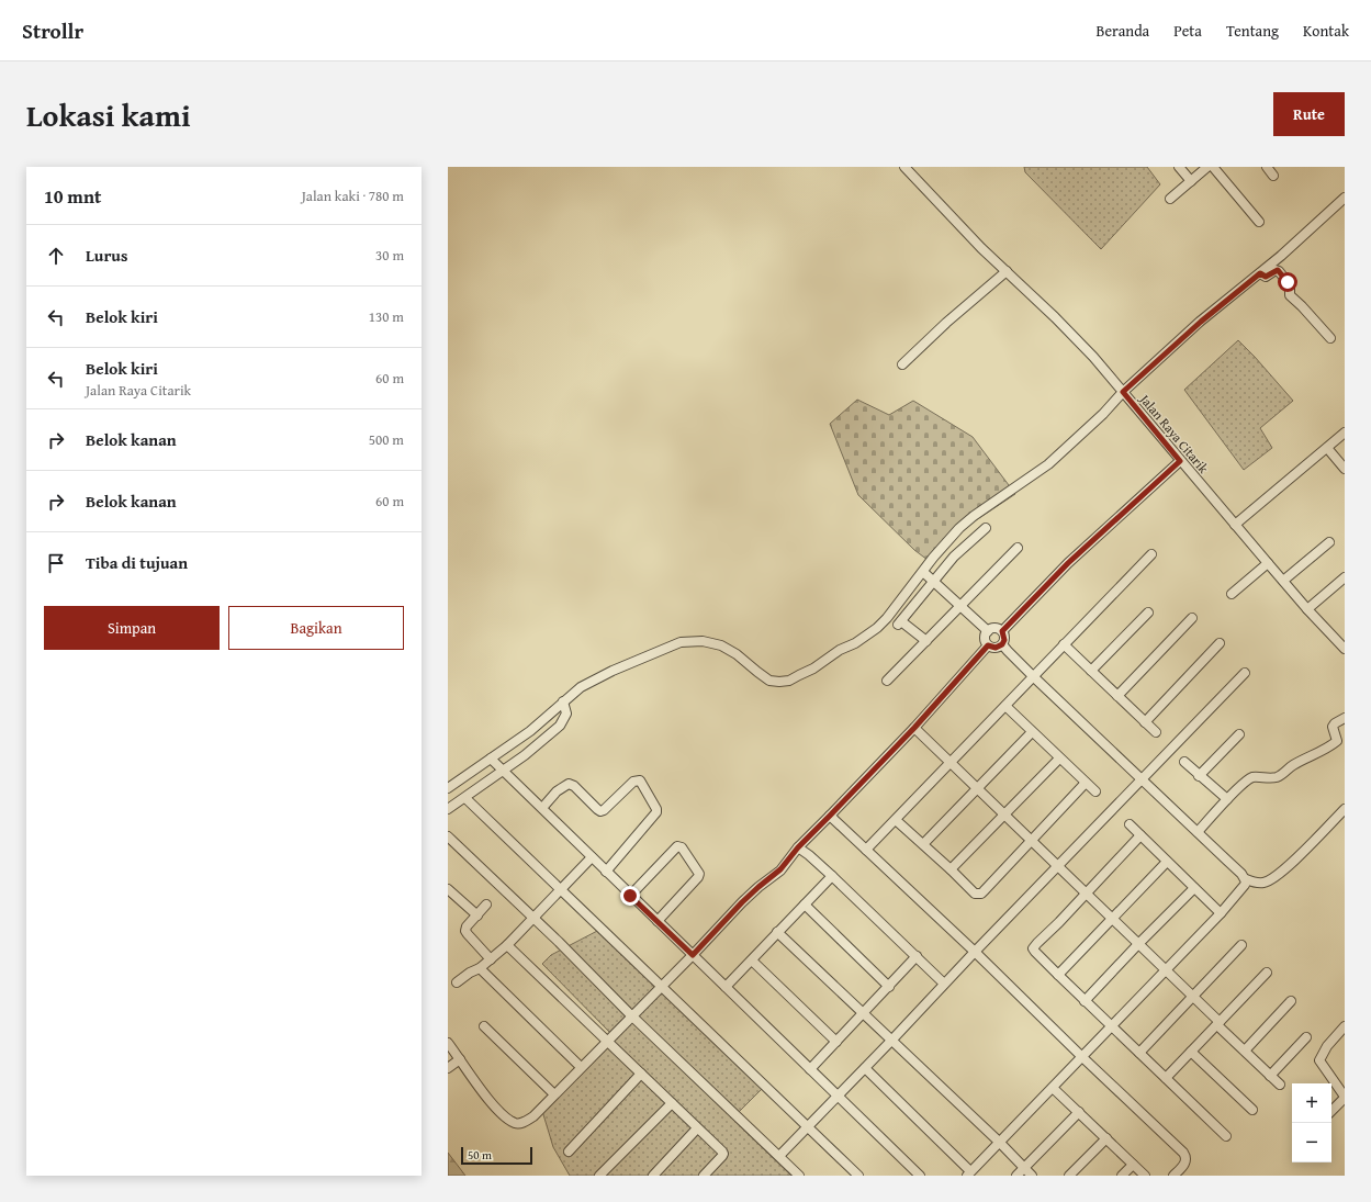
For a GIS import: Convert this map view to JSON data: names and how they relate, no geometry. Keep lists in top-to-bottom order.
{
  "streets": {
    "street": ["Jalan Raya Citarik"]
  },
  "scale_bar": "50 m",
  "page": {
    "header": "Strollr",
    "nav": [
      "Beranda",
      "Peta",
      "Tentang",
      "Kontak"
    ],
    "title": "Lokasi kami",
    "buttons": [
      "Rute",
      ["Simpan", "Bagikan"]
    ],
    "heading": ["10 mnt", "Jalan kaki · 780 m"],
    "list": [
      ["Lurus", "30 m"],
      ["Belok kiri", "130 m"],
      ["Belok kiri", "Jalan Raya Citarik", "60 m"],
      ["Belok kanan", "500 m"],
      ["Belok kanan", "60 m"],
      "Tiba di tujuan"
    ],
    "map_buttons": ["+", "−"],
    "scale": "50 m"
  }
}
